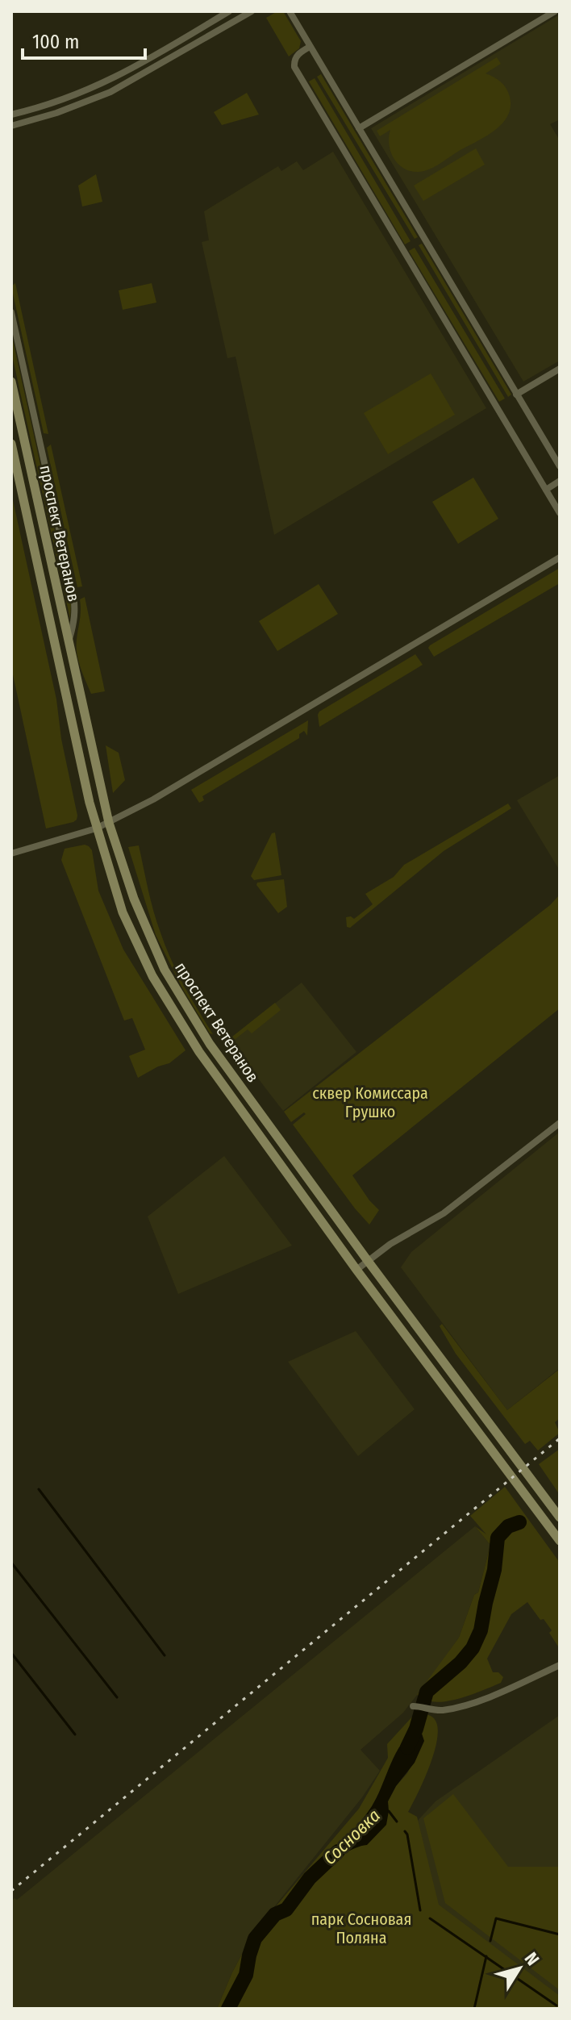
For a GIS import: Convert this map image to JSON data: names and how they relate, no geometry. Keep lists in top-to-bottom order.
{
  "streets": {
    "main road": ["проспект Ветеранов"]
  },
  "water": ["Сосновка"],
  "parks": ["сквер Комиссара Грушко", "парк Сосновая Поляна"],
  "scale_bar": "100 m",
  "north": "top right"
}
